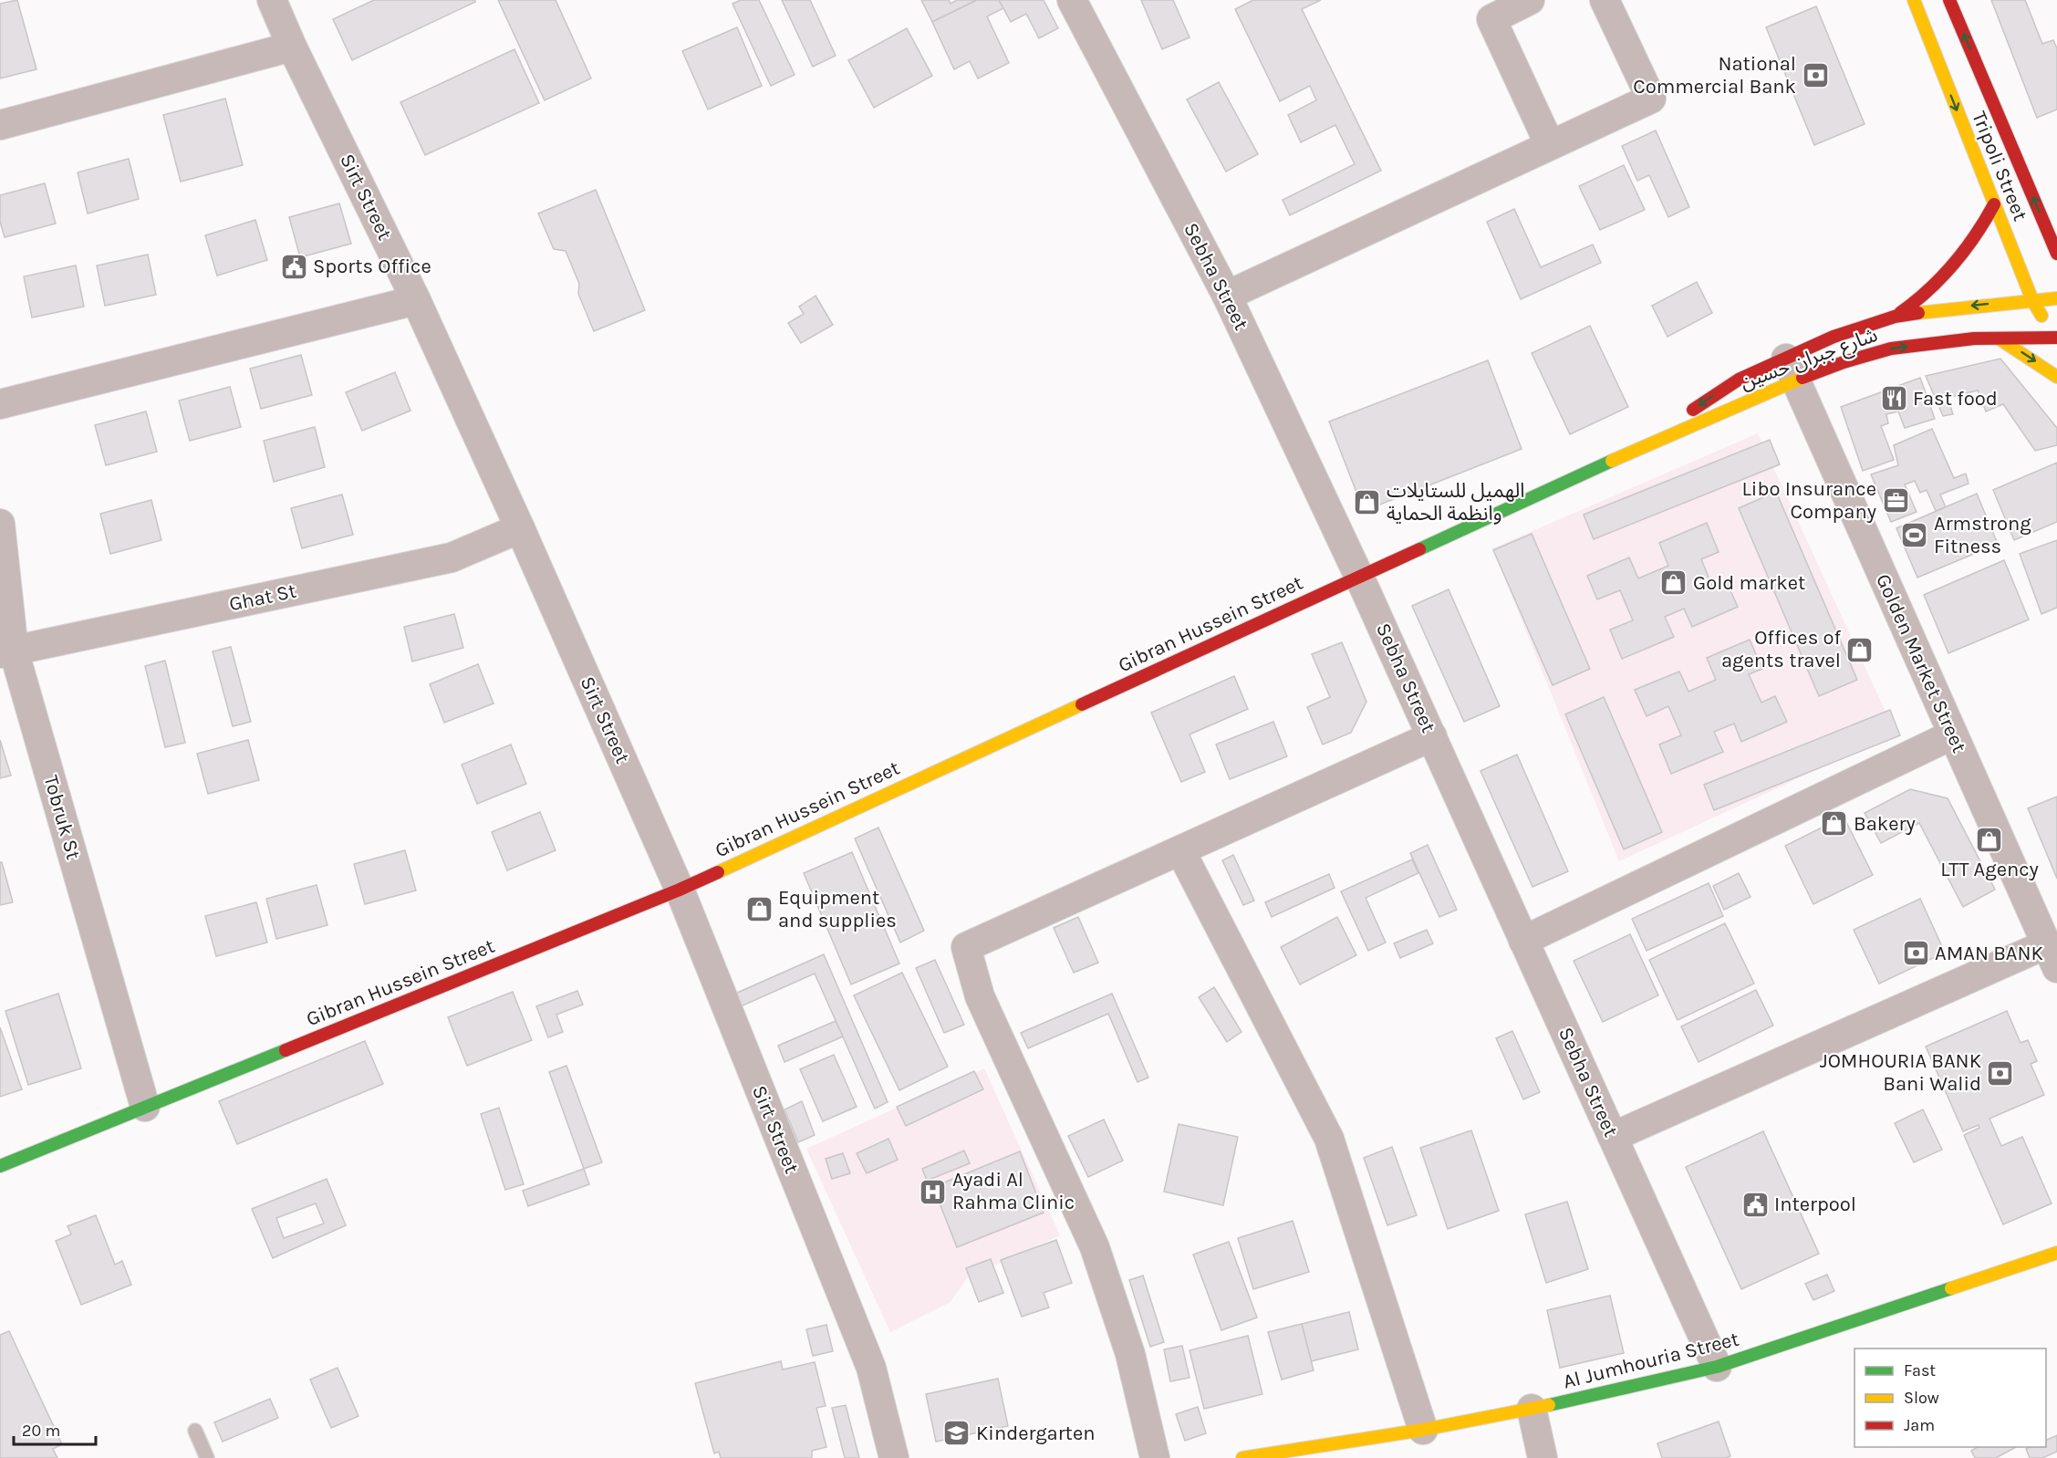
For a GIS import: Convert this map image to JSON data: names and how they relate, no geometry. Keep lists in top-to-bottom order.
{
  "streets": {
    "main road": [
      "Tripoli Street",
      "شارع جبران حسين",
      "Gibran Hussein Street",
      "Al Jumhouria Street"
    ],
    "street": [
      "Sirt Street",
      "Sebha Street",
      "Ghat St",
      "Golden Market Street",
      "Tobruk St"
    ]
  },
  "crossings": [
    ["Tripoli Street", "شارع جبران حسين"],
    ["Sirt Street", "Ghat St"],
    ["Sirt Street", "Gibran Hussein Street"],
    ["Sebha Street", "Gibran Hussein Street"],
    ["Sebha Street", "Al Jumhouria Street"],
    ["شارع جبران حسين", "Gibran Hussein Street"],
    ["شارع جبران حسين", "Golden Market Street"],
    ["Ghat St", "Tobruk St"],
    ["Gibran Hussein Street", "Tobruk St"]
  ],
  "places": {
    "bank": ["National Commercial Bank", "AMAN BANK", "JOMHOURIA BANK Bani Walid"],
    "public building": ["Sports Office", "Interpool"],
    "restaurant": ["Fast food"],
    "office": ["Libo Insurance Company"],
    "shop": [
      "الهميل للستايلات وانظمة الحماية",
      "Gold market",
      "Offices of agents travel",
      "Bakery",
      "LTT Agency",
      "Equipment and supplies"
    ],
    "sports": ["Armstrong Fitness"],
    "hospital": ["Ayadi Al Rahma Clinic"],
    "school or university": ["Kindergarten"]
  },
  "legend": ["Fast", "Slow", "Jam"],
  "scale_bar": "20 m"
}
